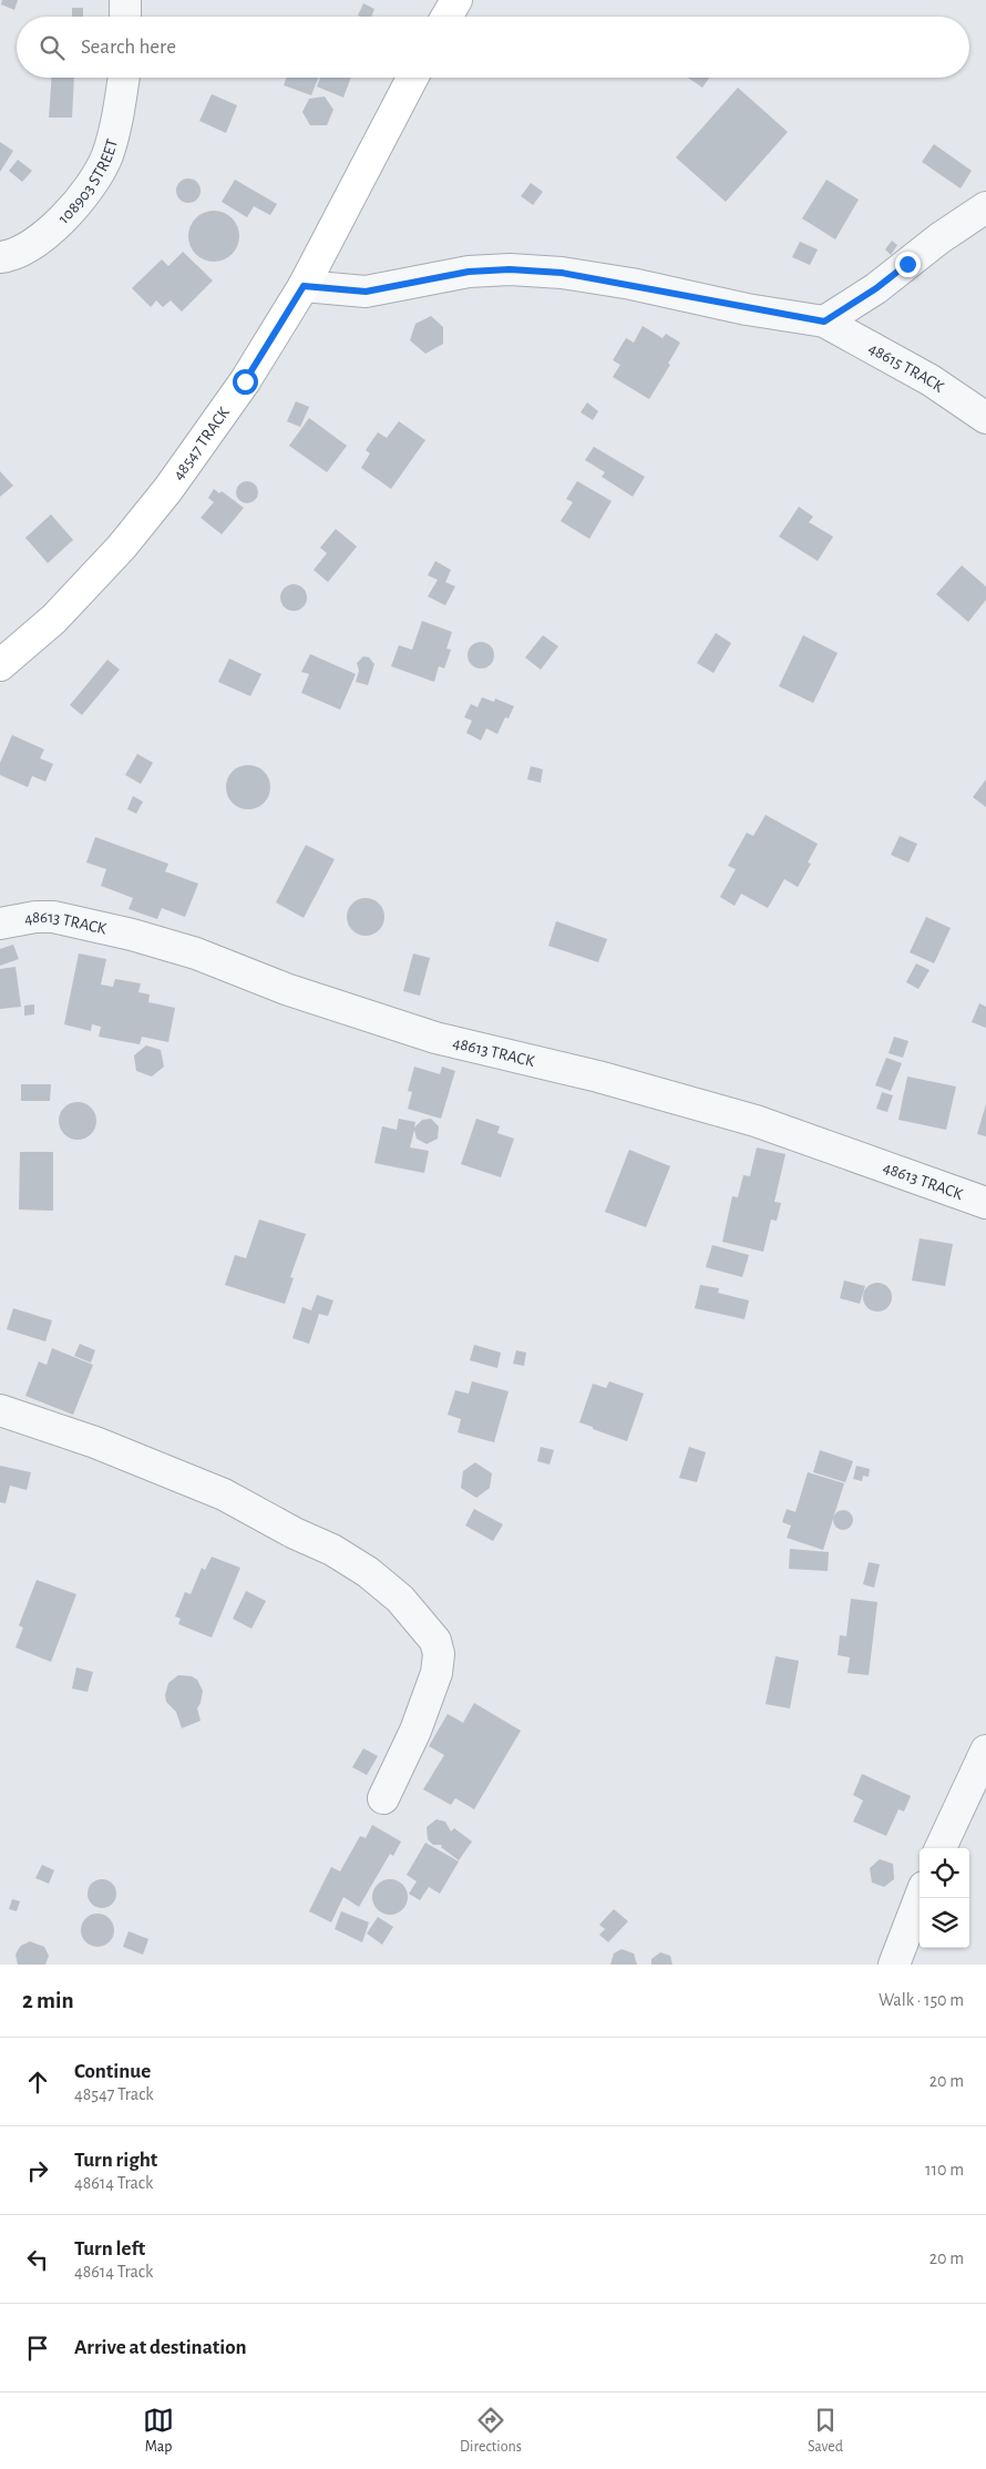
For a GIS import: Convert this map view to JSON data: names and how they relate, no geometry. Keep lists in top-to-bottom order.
{
  "streets": {
    "street": [
      "108903 STREET",
      "48615 TRACK",
      "48547 TRACK",
      "48613 TRACK"
    ]
  },
  "crossings": [
    ["48615 TRACK", "48547 TRACK"]
  ],
  "page": {
    "search": "Search here",
    "heading": ["2 min", "Walk · 150 m"],
    "list": [
      ["Continue", "48547 Track", "20 m"],
      ["Turn right", "48614 Track", "110 m"],
      ["Turn left", "48614 Track", "20 m"],
      "Arrive at destination"
    ],
    "nav": ["Map", "Directions", "Saved"]
  }
}
